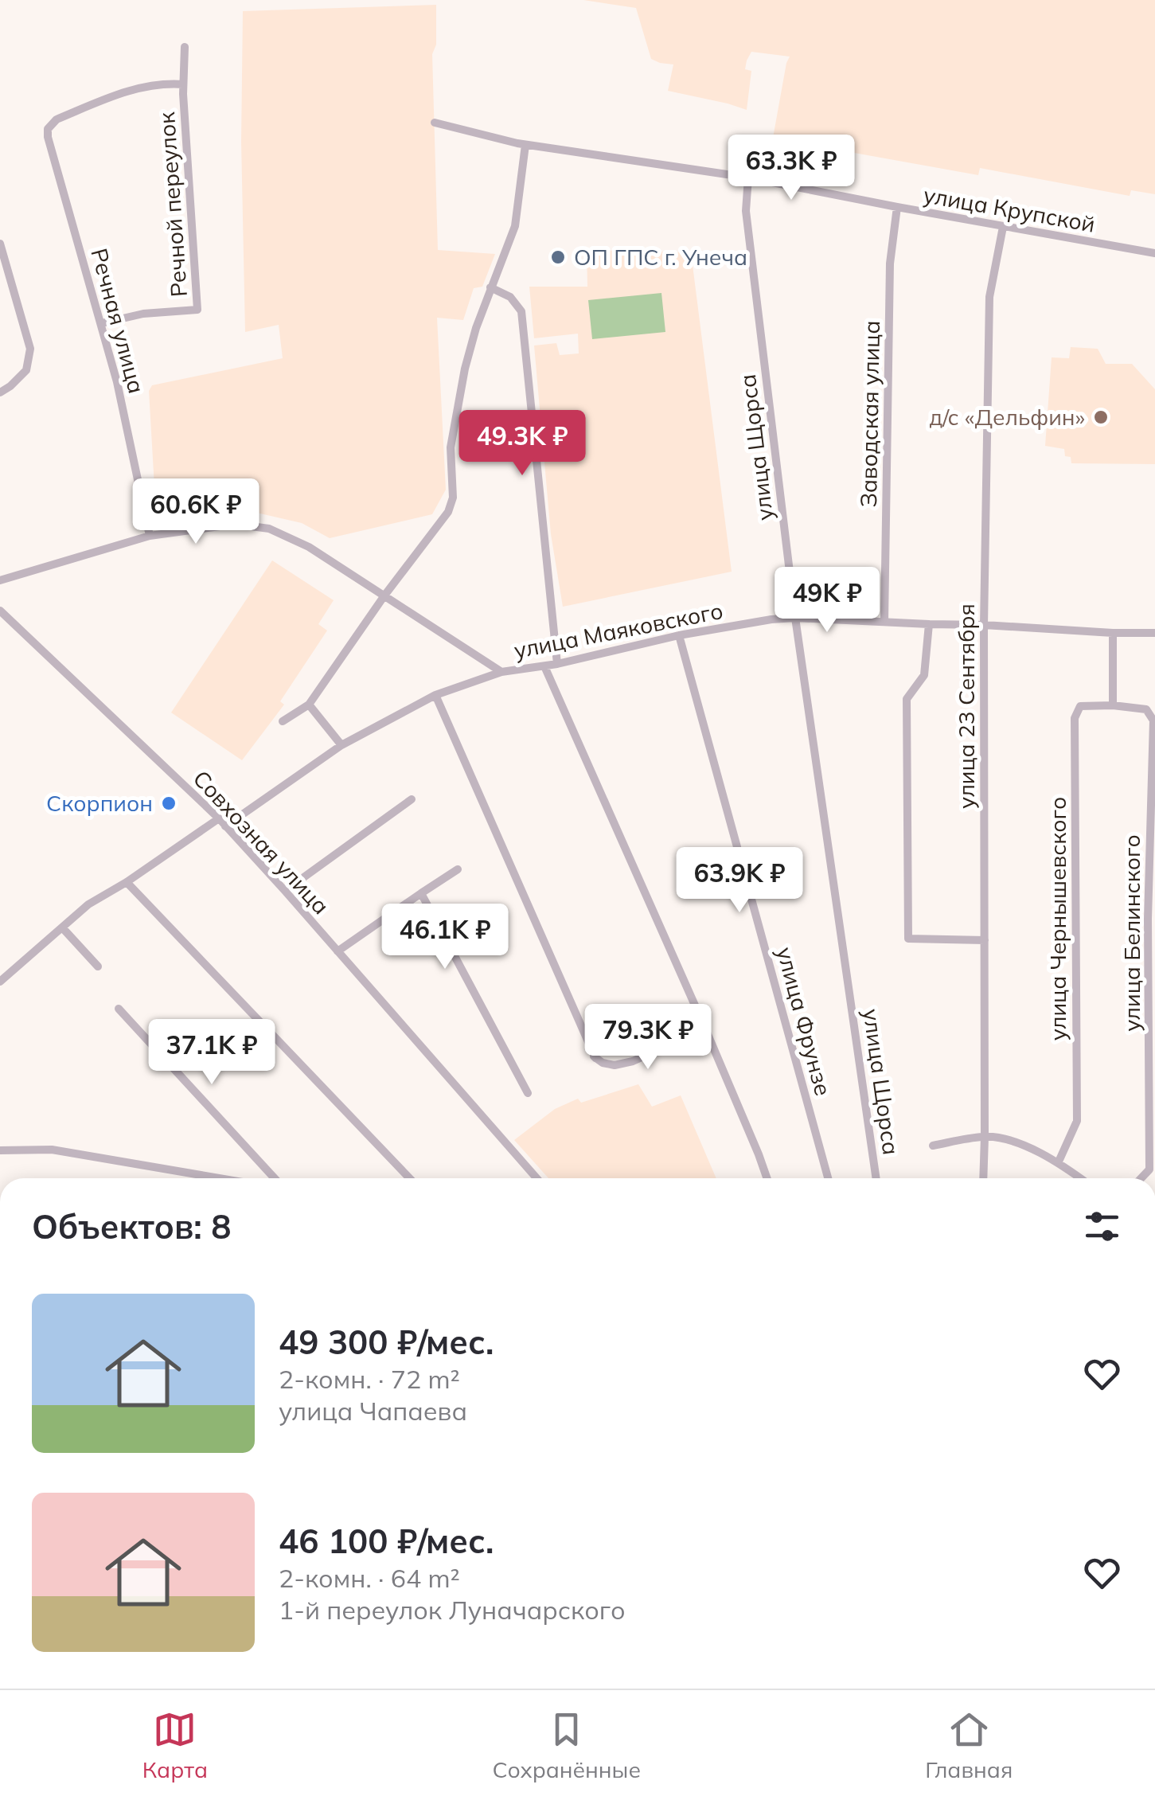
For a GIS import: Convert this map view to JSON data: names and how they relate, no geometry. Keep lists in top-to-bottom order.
{
  "streets": {
    "street": [
      "Речной переулок",
      "улица Крупской",
      "Речная улица",
      "Заводская улица",
      "улица Щорса",
      "улица Маяковского",
      "улица 23 Сентября",
      "Совхозная улица",
      "улица Чернышевского",
      "улица Белинского",
      "улица Фрунзе"
    ]
  },
  "crossings": [
    ["Речной переулок", "Речная улица"],
    ["улица Крупской", "Заводская улица"],
    ["улица Крупской", "улица Щорса"],
    ["улица Крупской", "улица 23 Сентября"],
    ["Заводская улица", "улица Маяковского"],
    ["улица Щорса", "улица Маяковского"],
    ["улица Маяковского", "улица 23 Сентября"],
    ["улица Маяковского", "Совхозная улица"],
    ["улица Маяковского", "улица Фрунзе"],
    ["улица Чернышевского", "улица Белинского"]
  ],
  "places": ["ОП ГПС г. Унеча", "д/с «Дельфин»", "Скорпион"],
  "page": {
    "price": [
      "63.3K ₽",
      "49.3K ₽",
      "60.6K ₽",
      "49K ₽",
      "63.9K ₽",
      "46.1K ₽",
      "79.3K ₽",
      "37.1K ₽"
    ],
    "heading": "Объектов: 8",
    "list": [
      {
        "name": "49 300 ₽/мес.",
        "note": "2-комн. · 72 m² · улица Чапаева"
      },
      {
        "name": "46 100 ₽/мес.",
        "note": "2-комн. · 64 m² · 1-й переулок Луначарского"
      }
    ],
    "tabs": ["Карта", "Сохранённые", "Главная"]
  }
}
